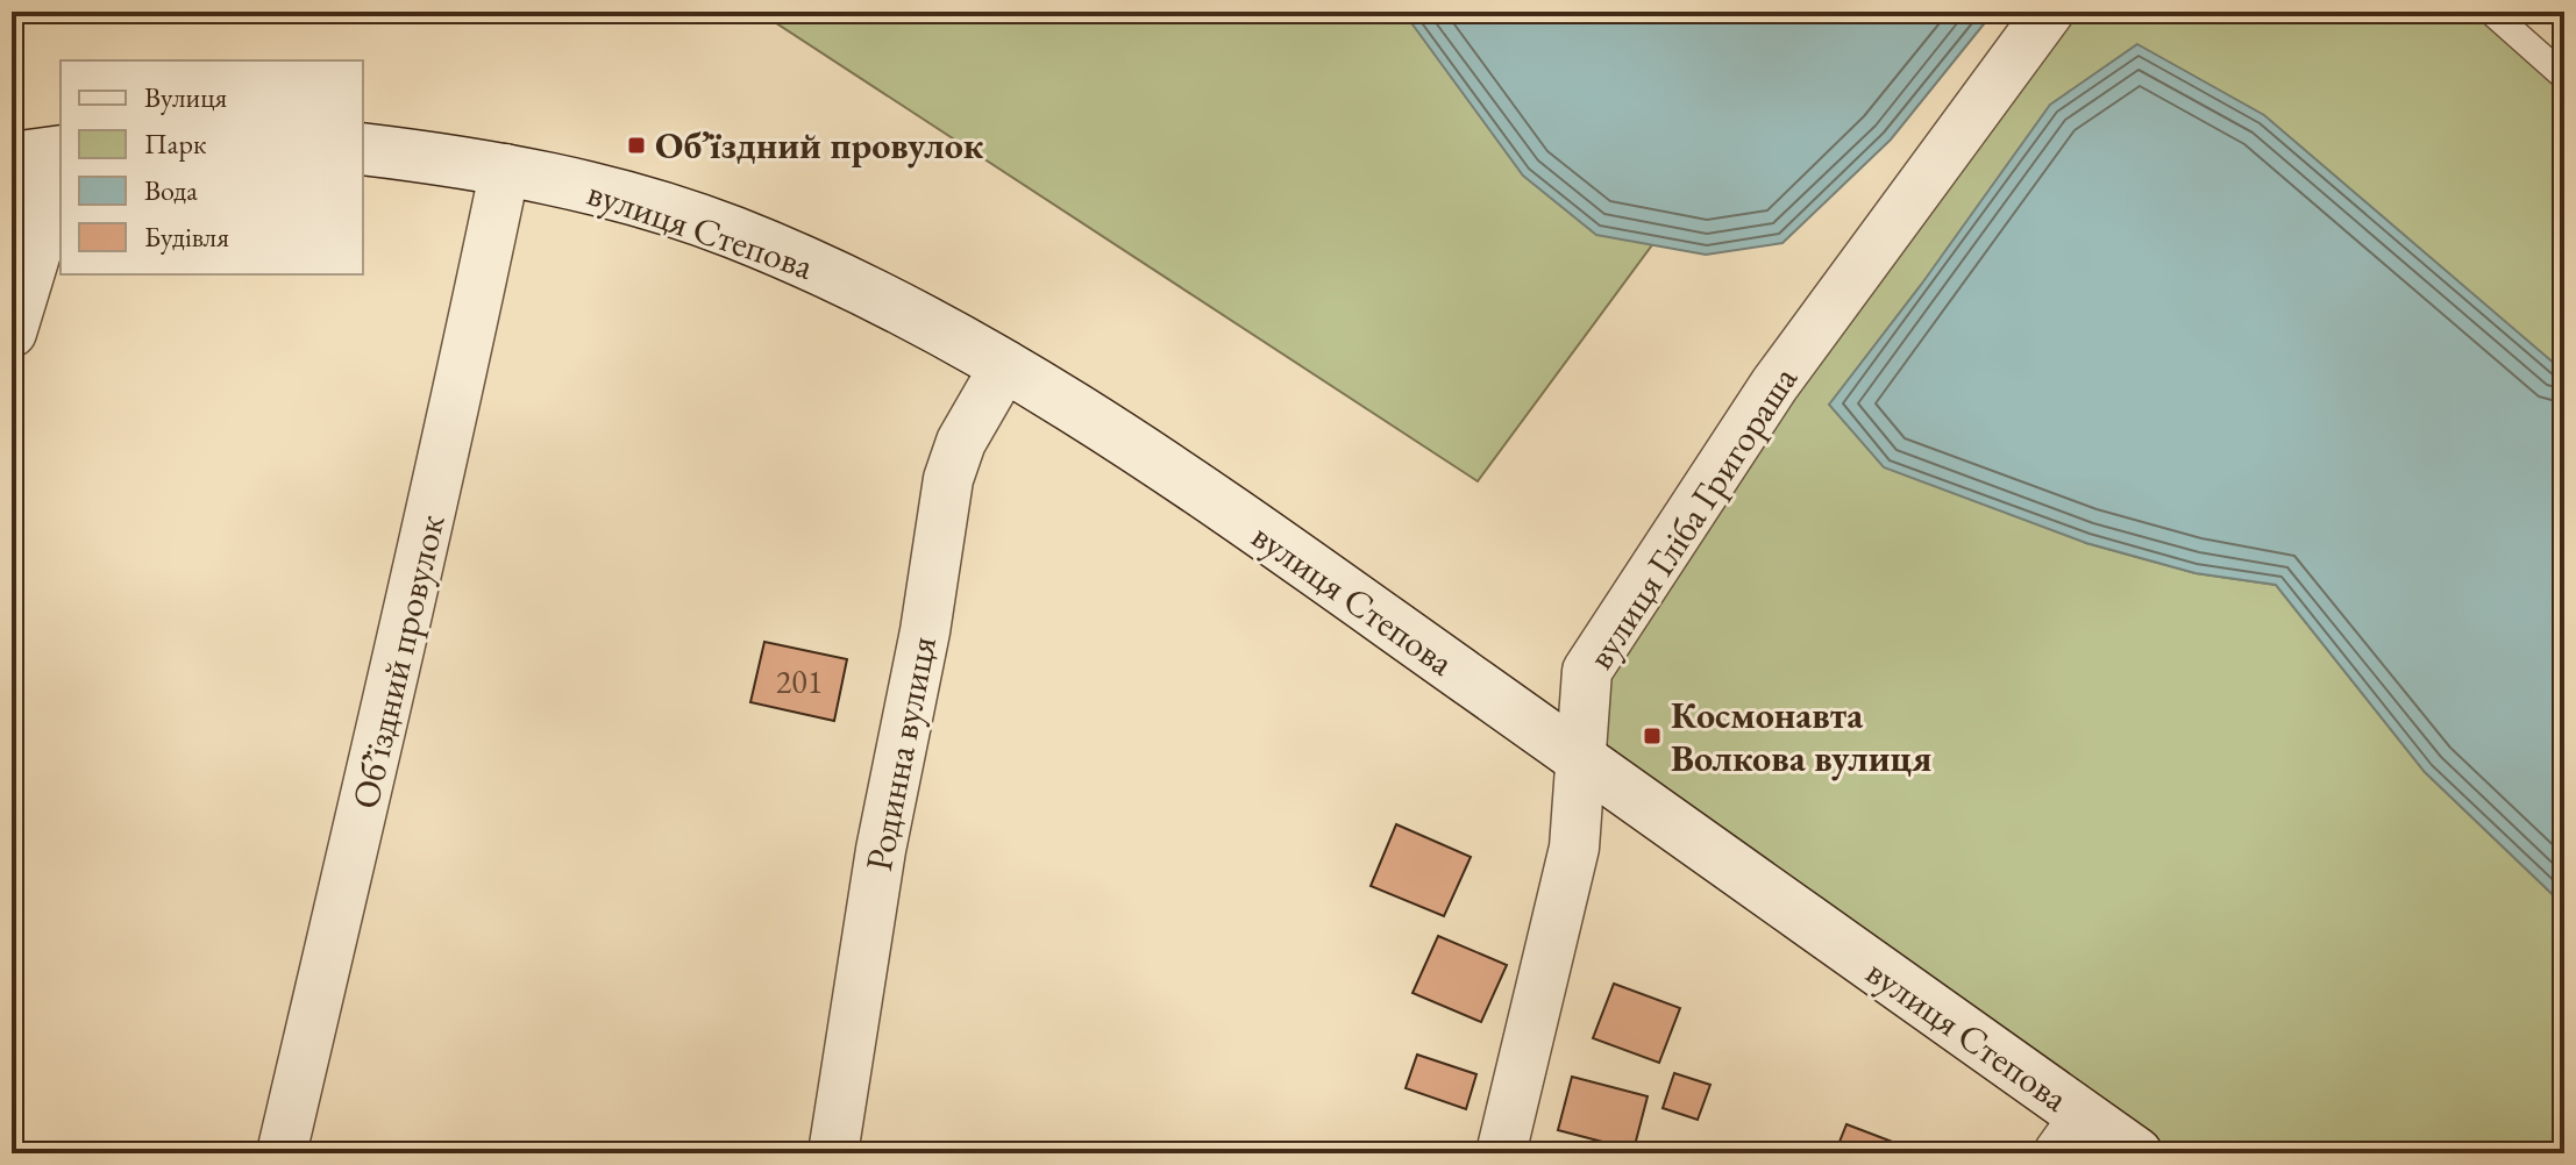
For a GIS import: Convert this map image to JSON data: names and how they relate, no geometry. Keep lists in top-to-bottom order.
{
  "streets": {
    "street": [
      "вулиця Степова",
      "вулиця Гліба Григораша",
      "Обʼїздний провулок",
      "Родинна вулиця"
    ]
  },
  "crossings": [
    ["вулиця Степова", "вулиця Гліба Григораша"],
    ["вулиця Степова", "Обʼїздний провулок"],
    ["вулиця Степова", "Родинна вулиця"]
  ],
  "places": {
    "transit": ["Об’їздний провулок", "Космонавта Волкова вулиця"]
  },
  "house_numbers": ["201"],
  "legend": [
    "Вулиця",
    "Парк",
    "Вода",
    "Будівля"
  ]
}
